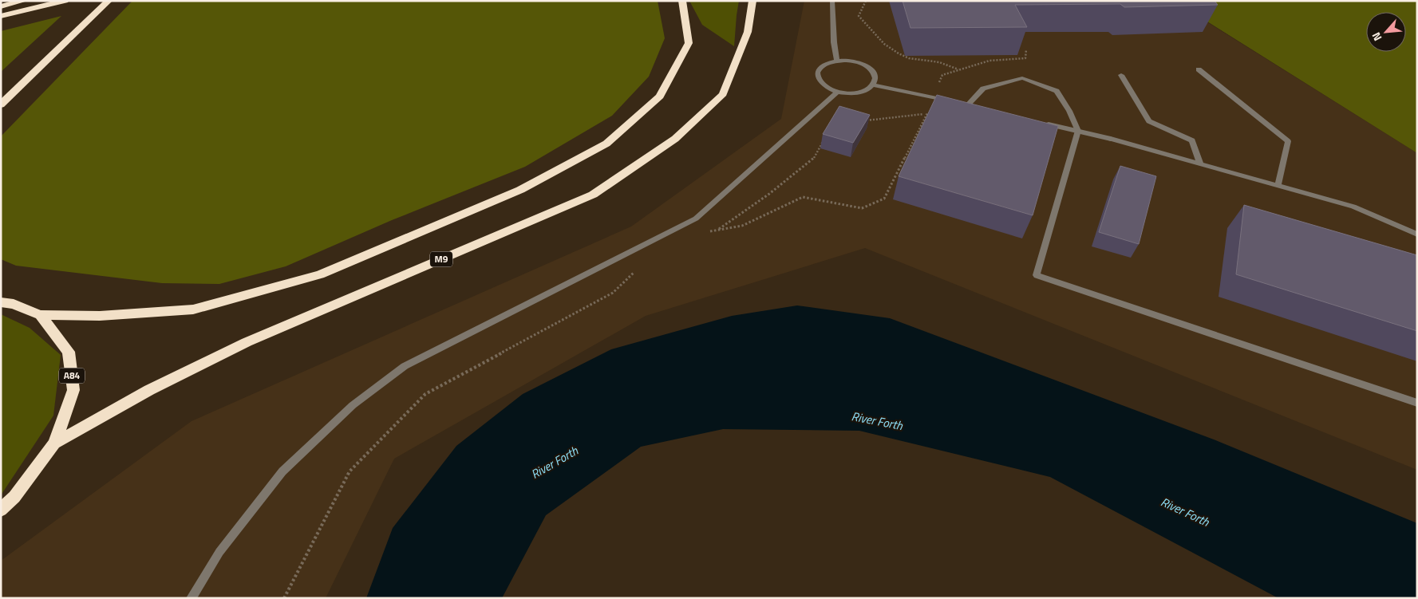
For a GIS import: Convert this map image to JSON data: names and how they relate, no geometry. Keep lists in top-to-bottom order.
{
  "streets": {
    "highway": ["M9", "A84"]
  },
  "crossings": [
    ["M9", "A84"]
  ],
  "water": ["River Forth"],
  "north": "bottom left"
}
